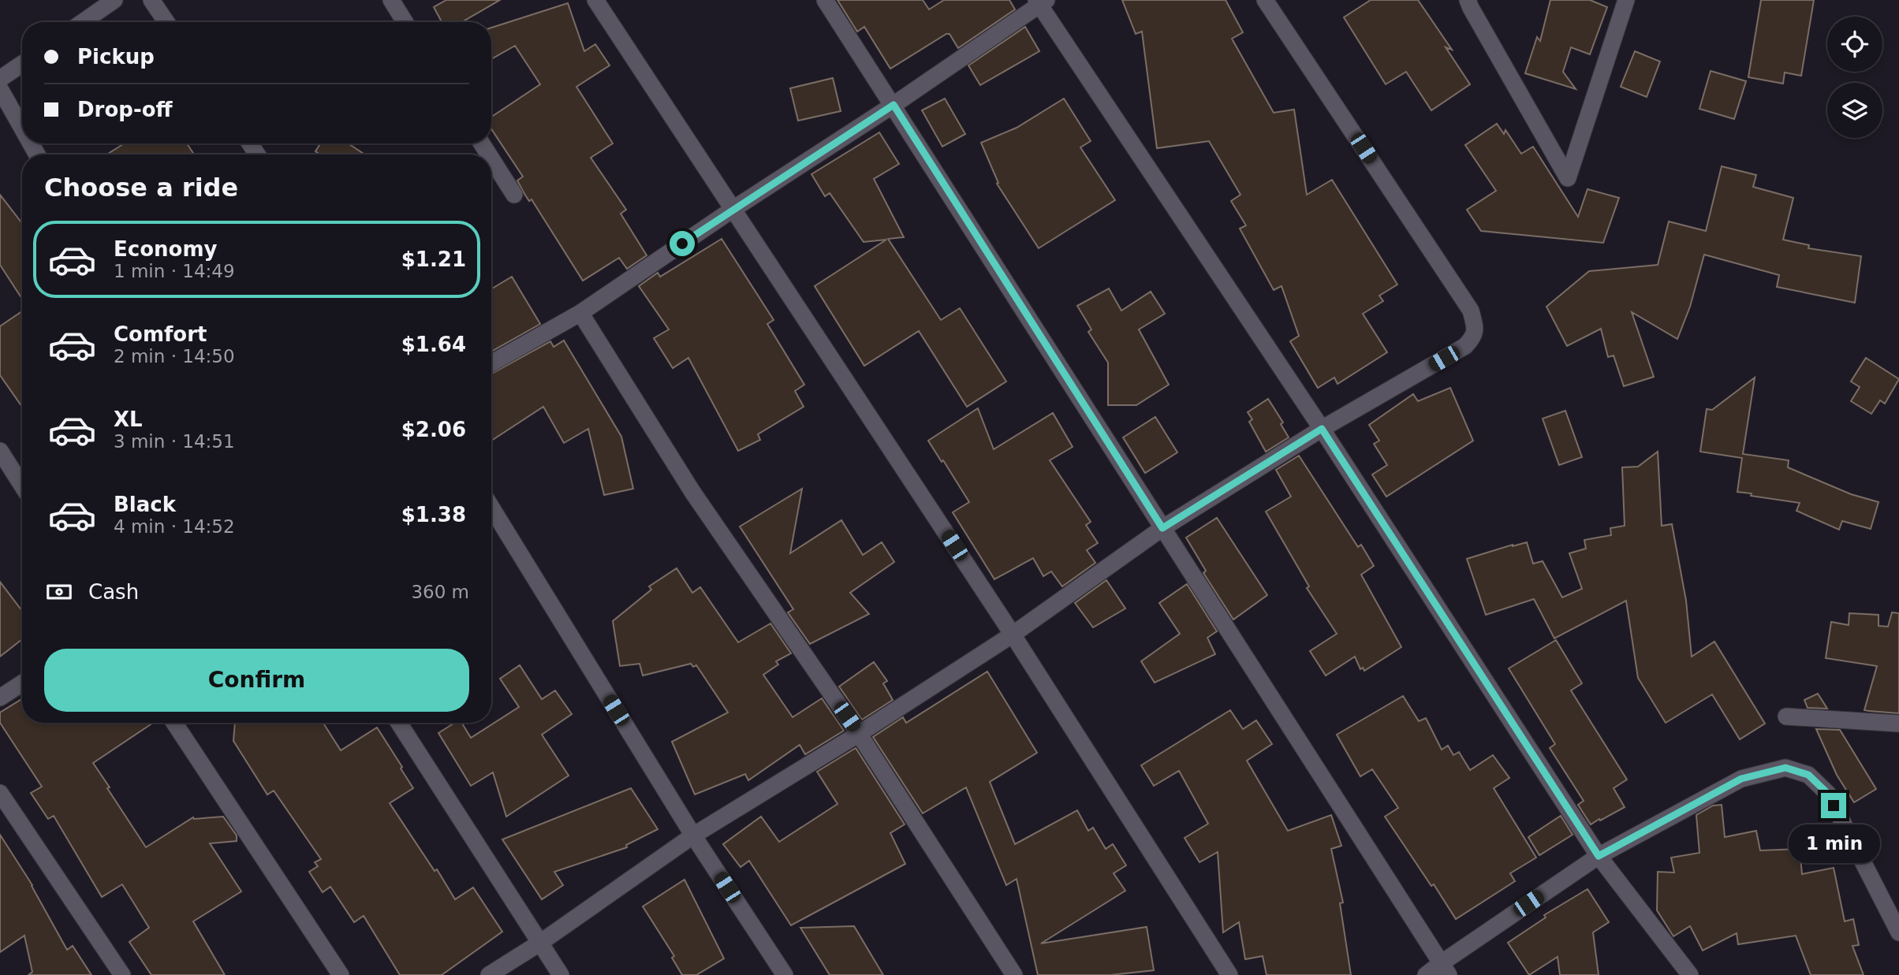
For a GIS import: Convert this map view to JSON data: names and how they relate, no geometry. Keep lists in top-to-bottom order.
{
  "page": {
    "banner": ["Pickup", "Drop-off"],
    "heading": "Choose a ride",
    "list": [
      {
        "name": "Economy",
        "note": "1 min · 14:49",
        "value": "$1.21"
      },
      {
        "name": "Comfort",
        "note": "2 min · 14:50",
        "value": "$1.64"
      },
      {
        "name": "XL",
        "note": "3 min · 14:51",
        "value": "$2.06"
      },
      {
        "name": "Black",
        "note": "4 min · 14:52",
        "value": "$1.38"
      }
    ],
    "pay": ["Cash", "360 m"],
    "buttons": "Confirm",
    "bubble": "1 min"
  }
}
